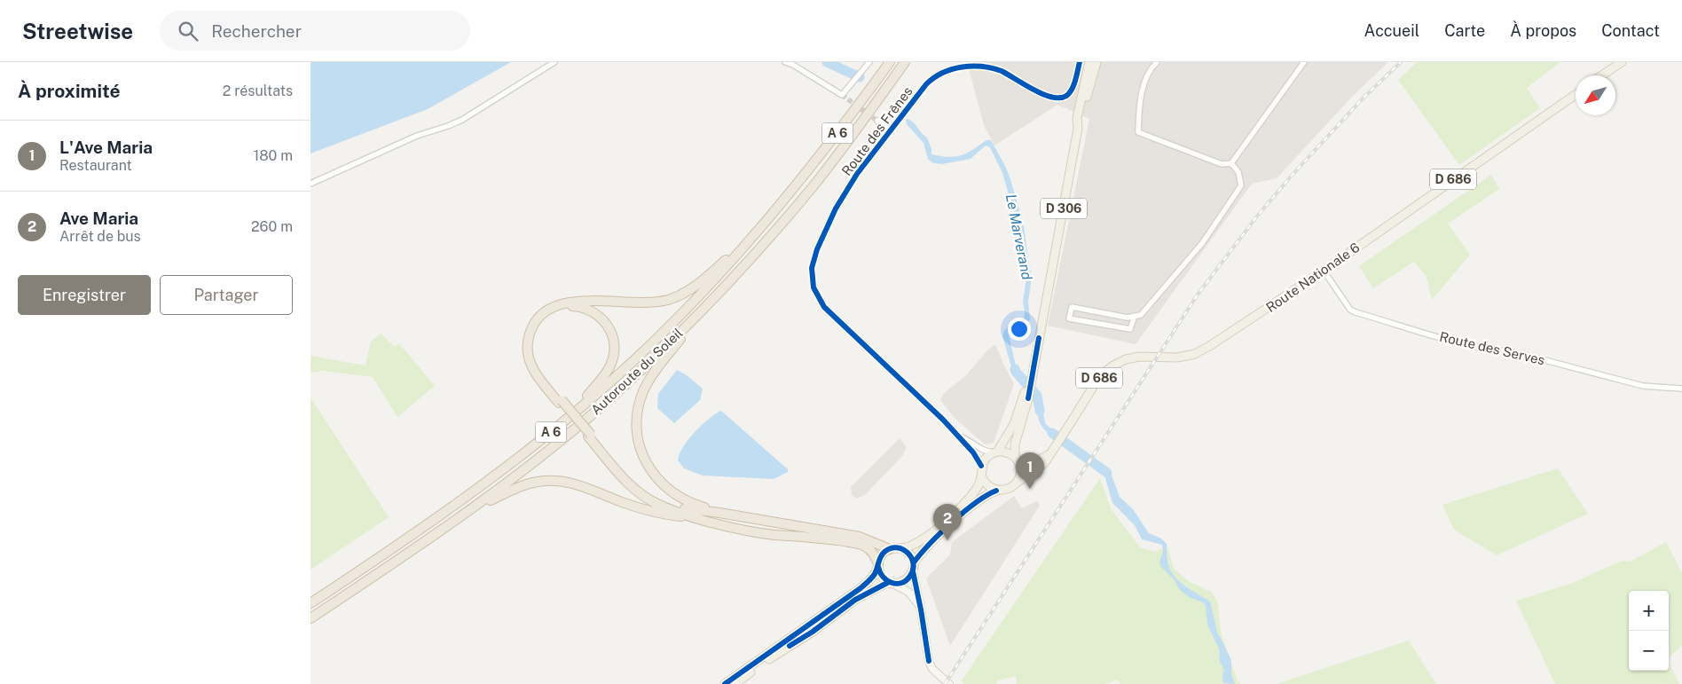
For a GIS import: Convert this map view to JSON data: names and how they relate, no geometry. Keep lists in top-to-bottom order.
{
  "streets": {
    "highway": ["A 6", "Autoroute du Soleil"],
    "main road": ["D 686", "D 306", "Route Nationale 6"],
    "street": ["Route des Frênes", "Route des Serves"]
  },
  "crossings": [
    ["Route des Frênes", "D 306"],
    ["Route des Frênes", "Route Nationale 6"],
    ["D 306", "Route Nationale 6"],
    ["Route Nationale 6", "Route des Serves"]
  ],
  "water": ["Le Marverand"],
  "north": "bottom left",
  "page": {
    "header": "Streetwise",
    "search": "Rechercher",
    "nav": [
      "Accueil",
      "Carte",
      "À propos",
      "Contact"
    ],
    "heading": ["À proximité", "2 résultats"],
    "list": [
      {
        "mark": "1",
        "name": "L'Ave Maria",
        "note": "Restaurant",
        "value": "180 m"
      },
      {
        "mark": "2",
        "name": "Ave Maria",
        "note": "Arrêt de bus",
        "value": "260 m"
      }
    ],
    "buttons": ["Enregistrer", "Partager"],
    "pins": ["1", "2"],
    "map_buttons": ["+", "−"]
  }
}
